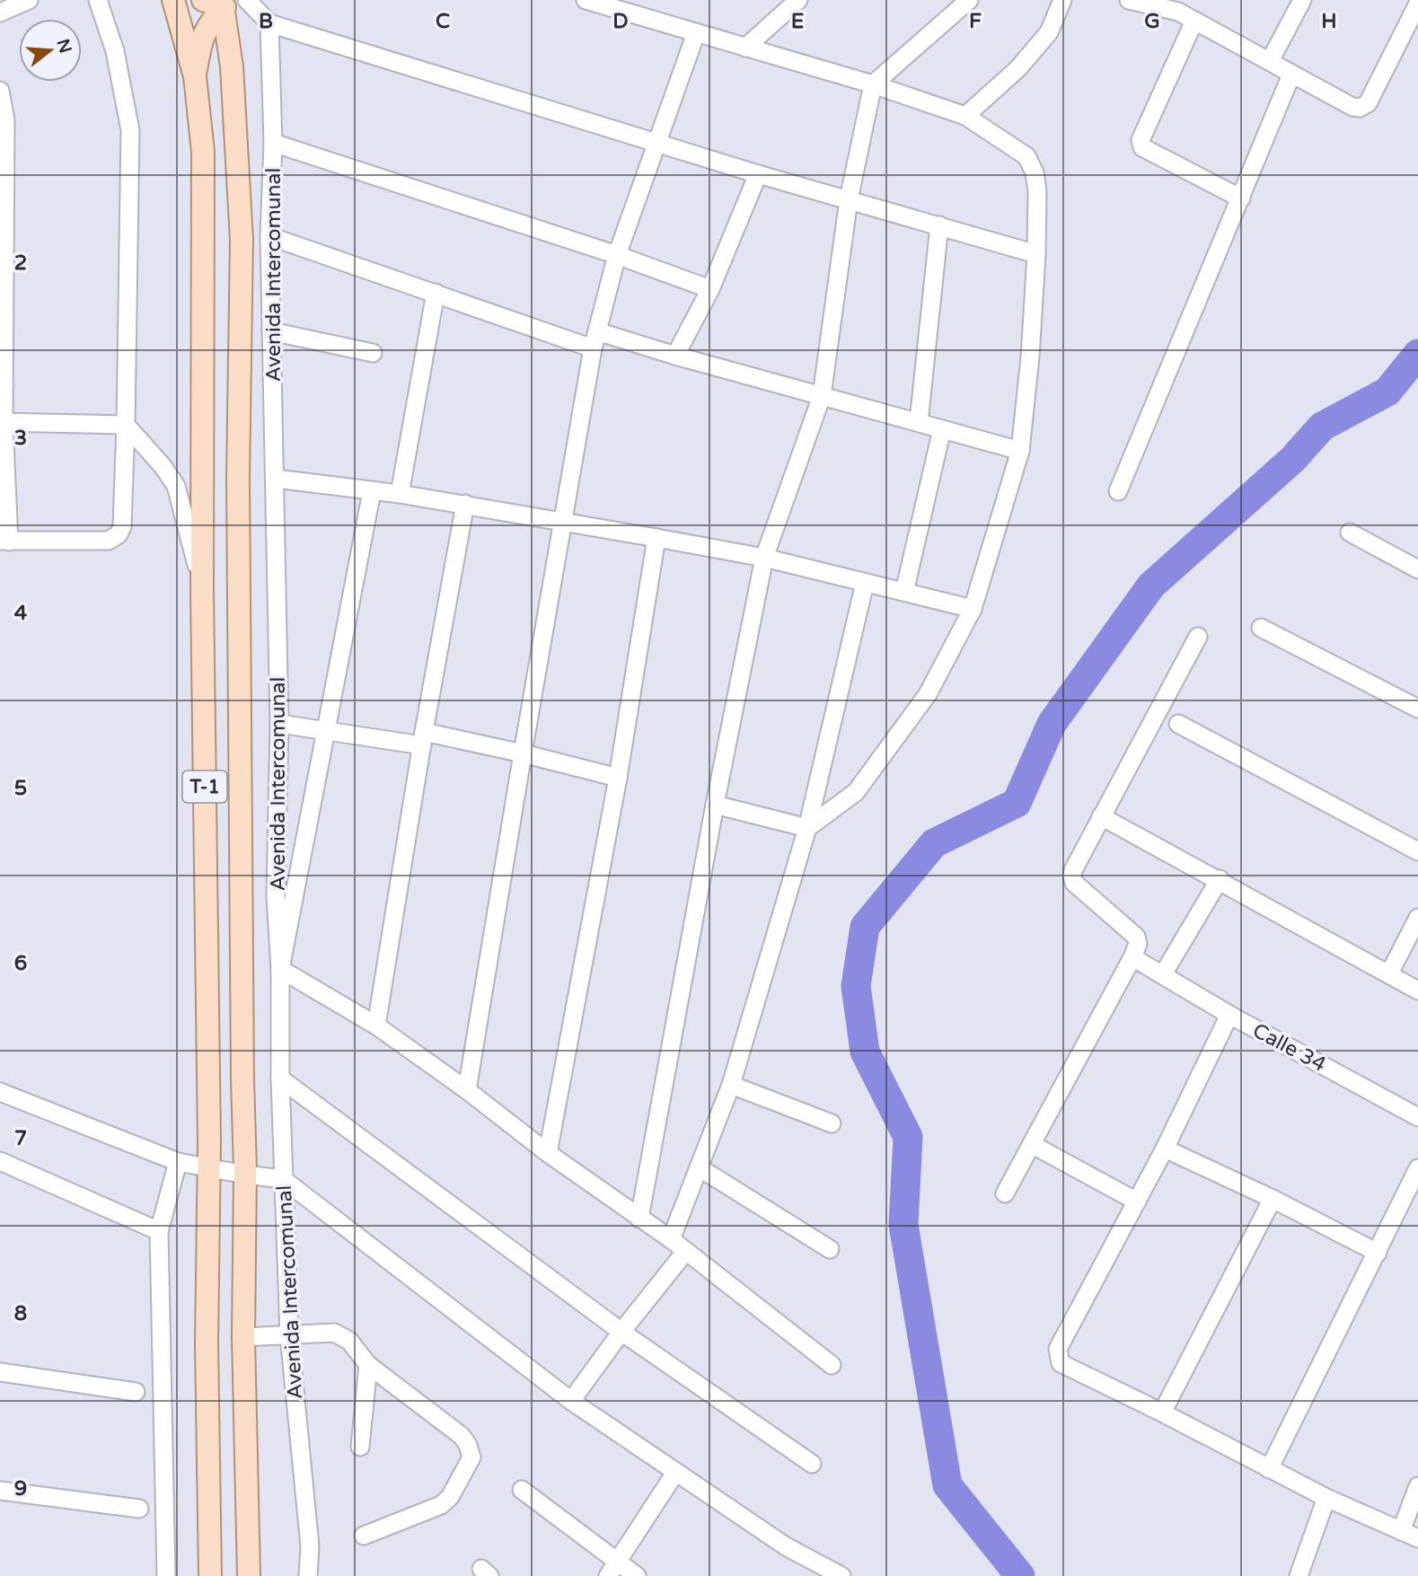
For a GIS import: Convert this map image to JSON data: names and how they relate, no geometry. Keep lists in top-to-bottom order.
{
  "streets": {
    "main road": ["Avenida Intercomunal", "T-1"],
    "street": ["Calle 34"]
  },
  "north": "right",
  "grid": {
    "columns": [
      "B",
      "C",
      "D",
      "E",
      "F",
      "G",
      "H"
    ],
    "rows": [
      "2",
      "3",
      "4",
      "5",
      "6",
      "7",
      "8",
      "9"
    ]
  }
}
